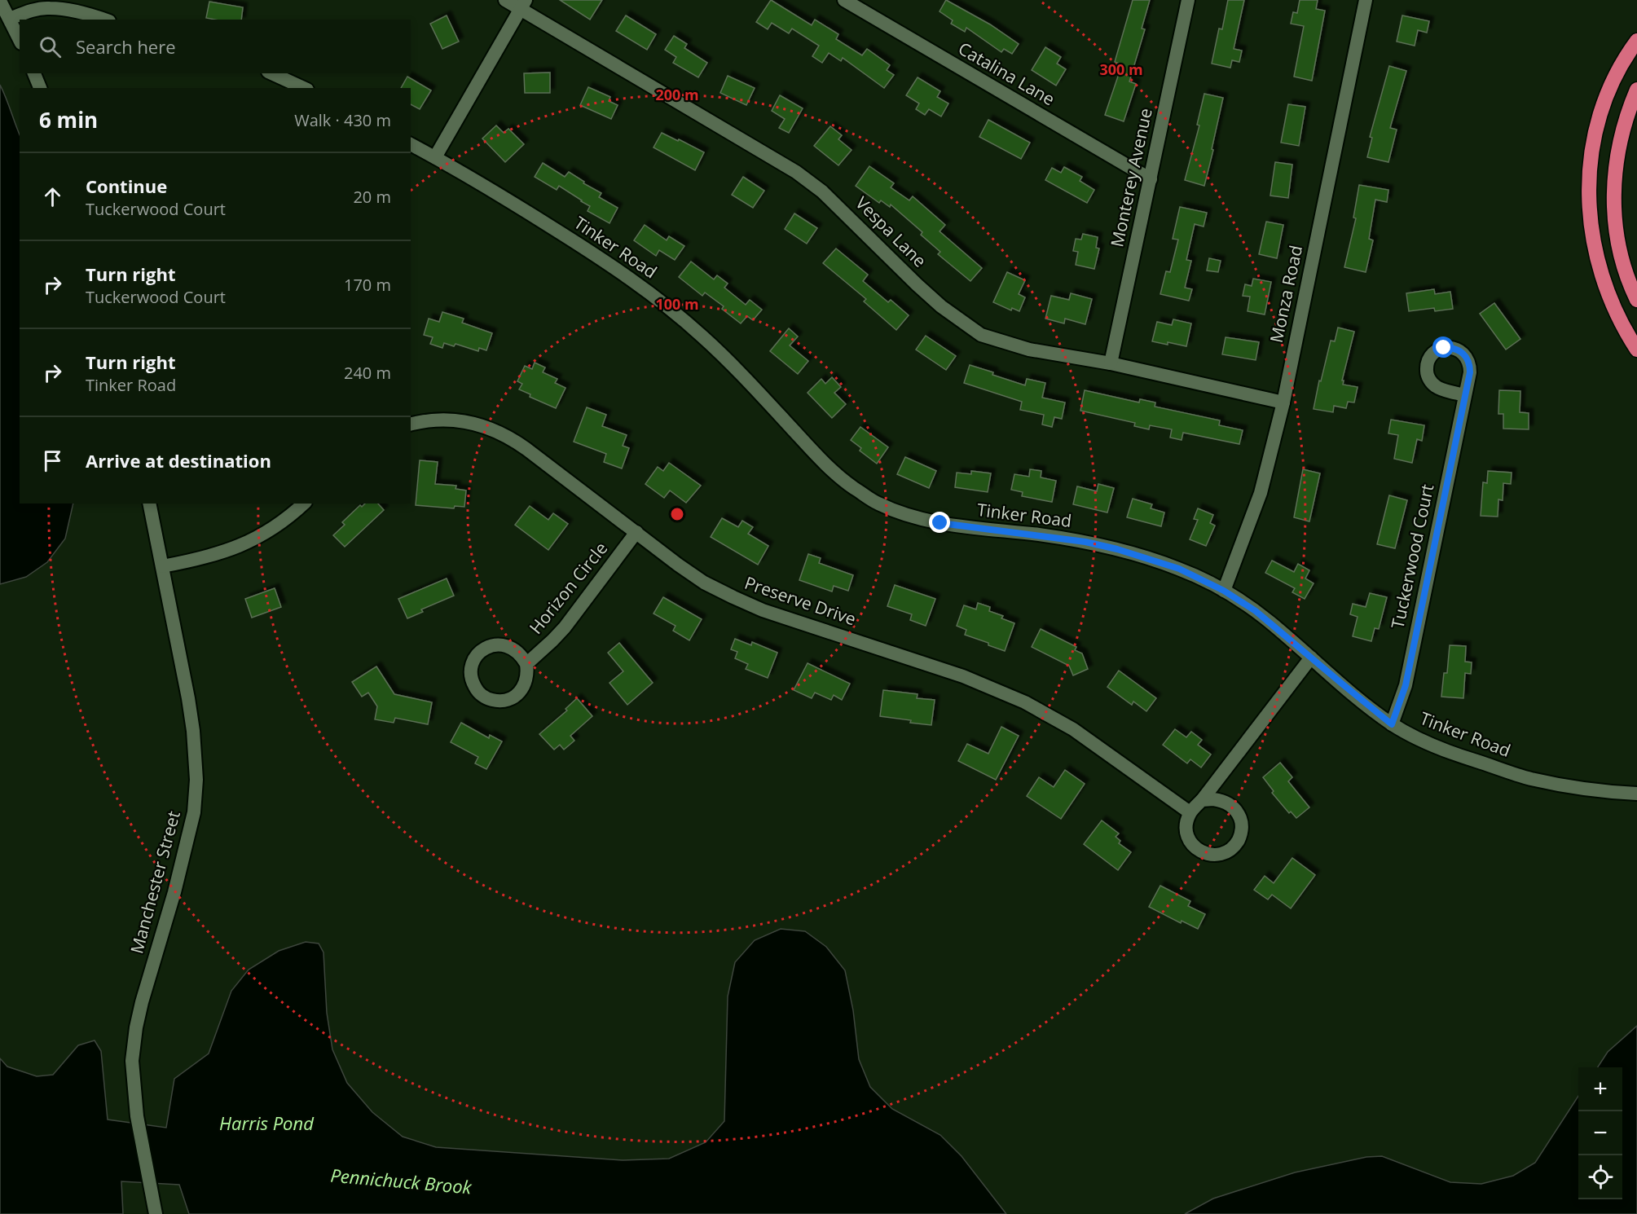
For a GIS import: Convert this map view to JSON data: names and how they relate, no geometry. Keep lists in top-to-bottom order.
{
  "streets": {
    "street": [
      "Catalina Lane",
      "Monterey Avenue",
      "Vespa Lane",
      "Tinker Road",
      "Monza Road",
      "Tuckerwood Court",
      "Horizon Circle",
      "Preserve Drive",
      "Manchester Street"
    ]
  },
  "crossings": [
    ["Catalina Lane", "Monterey Avenue"],
    ["Monterey Avenue", "Vespa Lane"],
    ["Vespa Lane", "Monza Road"],
    ["Tinker Road", "Monza Road"],
    ["Tinker Road", "Tuckerwood Court"],
    ["Horizon Circle", "Preserve Drive"]
  ],
  "water": ["Harris Pond", "Pennichuck Brook"],
  "page": {
    "search": "Search here",
    "heading": ["6 min", "Walk · 430 m"],
    "list": [
      ["Continue", "Tuckerwood Court", "20 m"],
      ["Turn right", "Tuckerwood Court", "170 m"],
      ["Turn right", "Tinker Road", "240 m"],
      "Arrive at destination"
    ],
    "map_buttons": ["+", "−"]
  },
  "rings": ["300 m", "200 m", "100 m"]
}
